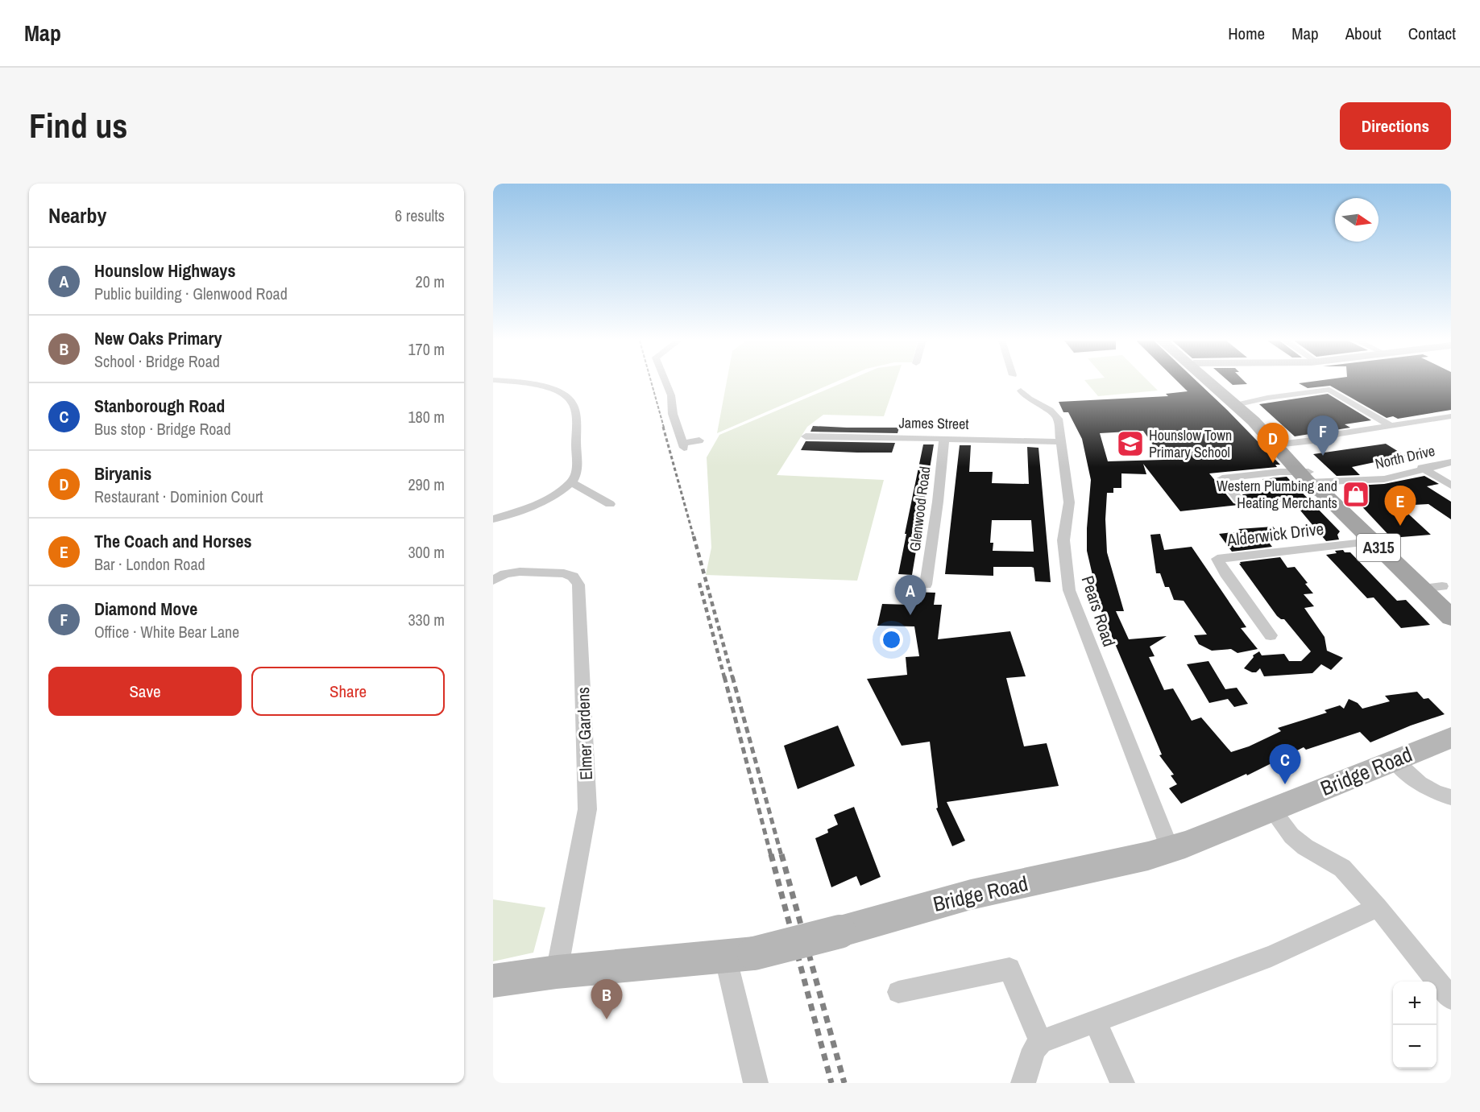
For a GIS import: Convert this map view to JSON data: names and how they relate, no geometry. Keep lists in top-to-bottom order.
{
  "streets": {
    "main road": ["A315"],
    "street": [
      "James Street",
      "North Drive",
      "Glenwood Road",
      "Alderwick Drive",
      "Pears Road",
      "Elmer Gardens",
      "Bridge Road"
    ]
  },
  "crossings": [
    ["James Street", "Glenwood Road"],
    ["James Street", "Pears Road"],
    ["North Drive", "A315"],
    ["Alderwick Drive", "A315"],
    ["Pears Road", "Bridge Road"],
    ["Elmer Gardens", "Bridge Road"]
  ],
  "places": {
    "school or university": ["Hounslow Town Primary School"],
    "shop": ["Western Plumbing and Heating Merchants"]
  },
  "north": "right",
  "page": {
    "header": "Map",
    "nav": [
      "Home",
      "Map",
      "About",
      "Contact"
    ],
    "buttons": [
      "Directions",
      ["Save", "Share"]
    ],
    "title": "Find us",
    "heading": ["Nearby", "6 results"],
    "list": [
      {
        "mark": "A",
        "name": "Hounslow Highways",
        "note": "Public building · Glenwood Road",
        "value": "20 m"
      },
      {
        "mark": "B",
        "name": "New Oaks Primary",
        "note": "School · Bridge Road",
        "value": "170 m"
      },
      {
        "mark": "C",
        "name": "Stanborough Road",
        "note": "Bus stop · Bridge Road",
        "value": "180 m"
      },
      {
        "mark": "D",
        "name": "Biryanis",
        "note": "Restaurant · Dominion Court",
        "value": "290 m"
      },
      {
        "mark": "E",
        "name": "The Coach and Horses",
        "note": "Bar · London Road",
        "value": "300 m"
      },
      {
        "mark": "F",
        "name": "Diamond Move",
        "note": "Office · White Bear Lane",
        "value": "330 m"
      }
    ],
    "pins": [
      "F",
      "D",
      "E",
      "A",
      "C",
      "B"
    ],
    "map_buttons": ["+", "−"]
  }
}
